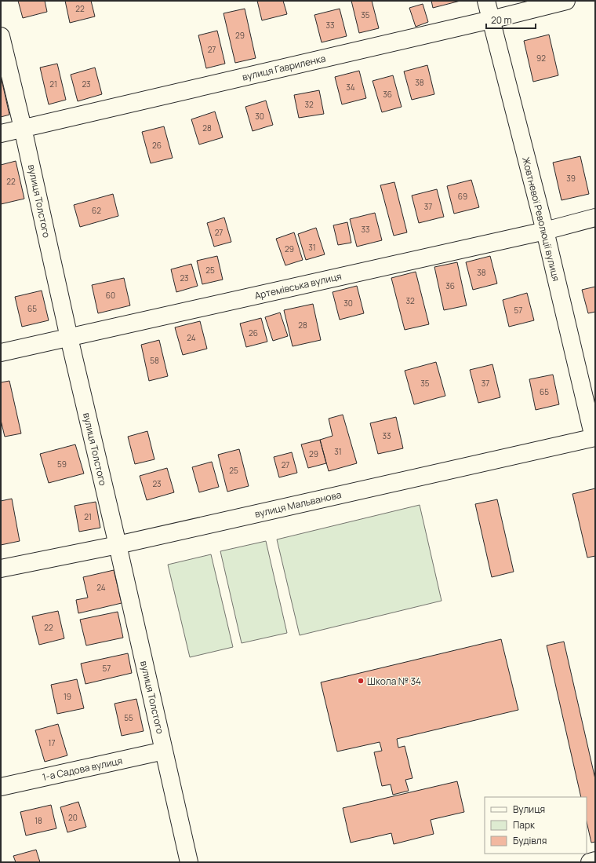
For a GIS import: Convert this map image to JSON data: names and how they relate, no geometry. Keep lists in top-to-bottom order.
{
  "streets": {
    "street": [
      "вулиця Гавриленка",
      "вулиця Толстого",
      "Жовтневої Революції вулиця",
      "Артемівська вулиця",
      "вулиця Мальванова",
      "1-а Садова вулиця"
    ]
  },
  "crossings": [
    ["вулиця Гавриленка", "вулиця Толстого"],
    ["вулиця Гавриленка", "Жовтневої Революції вулиця"],
    ["вулиця Толстого", "Артемівська вулиця"],
    ["вулиця Толстого", "вулиця Мальванова"],
    ["вулиця Толстого", "1-а Садова вулиця"],
    ["Жовтневої Революції вулиця", "Артемівська вулиця"],
    ["Жовтневої Революції вулиця", "вулиця Мальванова"]
  ],
  "places": ["Школа № 34"],
  "house_numbers": [
    "22",
    "35",
    "33",
    "29",
    "27",
    "92",
    "38",
    "21",
    "23",
    "34",
    "36",
    "32",
    "30",
    "28",
    "26",
    "39",
    "22",
    "69",
    "37",
    "62",
    "33",
    "27",
    "31",
    "29",
    "25",
    "38",
    "23",
    "36",
    "60",
    "32",
    "30",
    "65",
    "57",
    "28",
    "26",
    "24",
    "58",
    "35",
    "37",
    "65",
    "33",
    "31",
    "29",
    "59",
    "27",
    "25",
    "23",
    "21",
    "24",
    "22",
    "57",
    "19",
    "55",
    "17",
    "20",
    "18"
  ],
  "legend": ["Вулиця", "Парк", "Будівля"],
  "scale_bar": "20 m"
}
